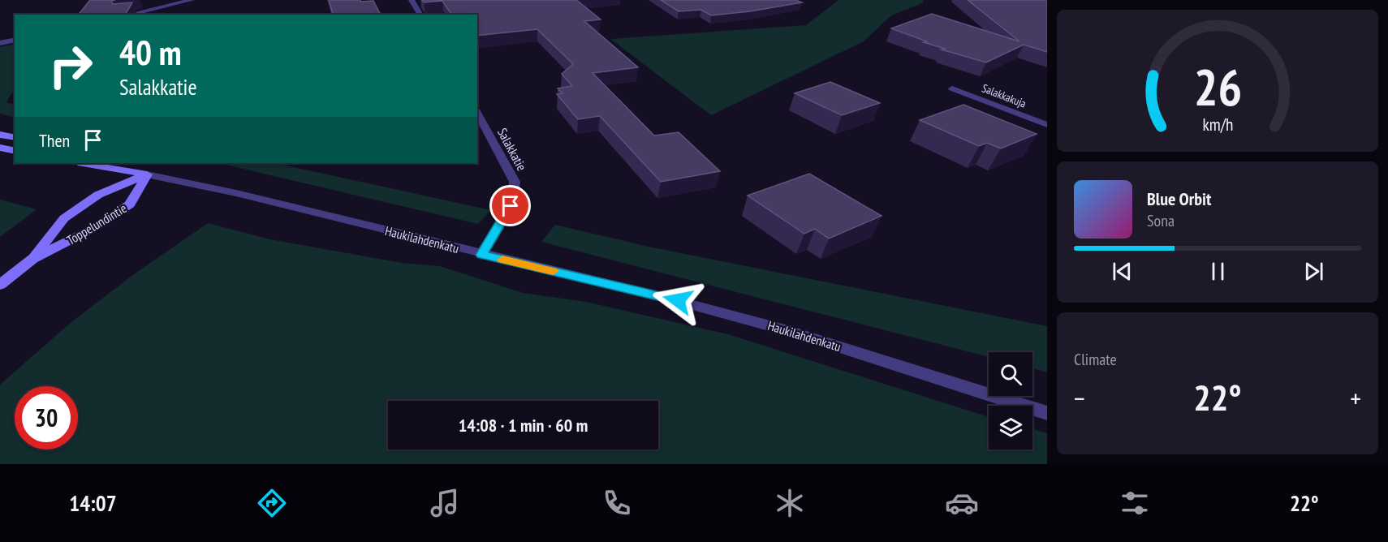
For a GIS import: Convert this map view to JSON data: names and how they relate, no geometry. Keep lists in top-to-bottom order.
{
  "streets": {
    "main road": ["Toppelundintie", "Haukilahdenkatu"],
    "street": ["Salakkakuja", "Salakkatie"]
  },
  "crossings": [
    ["Salakkatie", "Haukilahdenkatu"],
    ["Toppelundintie", "Haukilahdenkatu"]
  ],
  "page": {
    "turn": ["40 m", "Salakkatie"],
    "then": "Then",
    "song": ["Blue Orbit", "Sona"],
    "tile": "Climate",
    "heat": ["−", "22°", "+"],
    "limit": "30",
    "trip": "14:08 · 1 min · 60 m",
    "tabs": ["14:07", "22°"],
    "gauge": ["26", "km/h"]
  }
}
